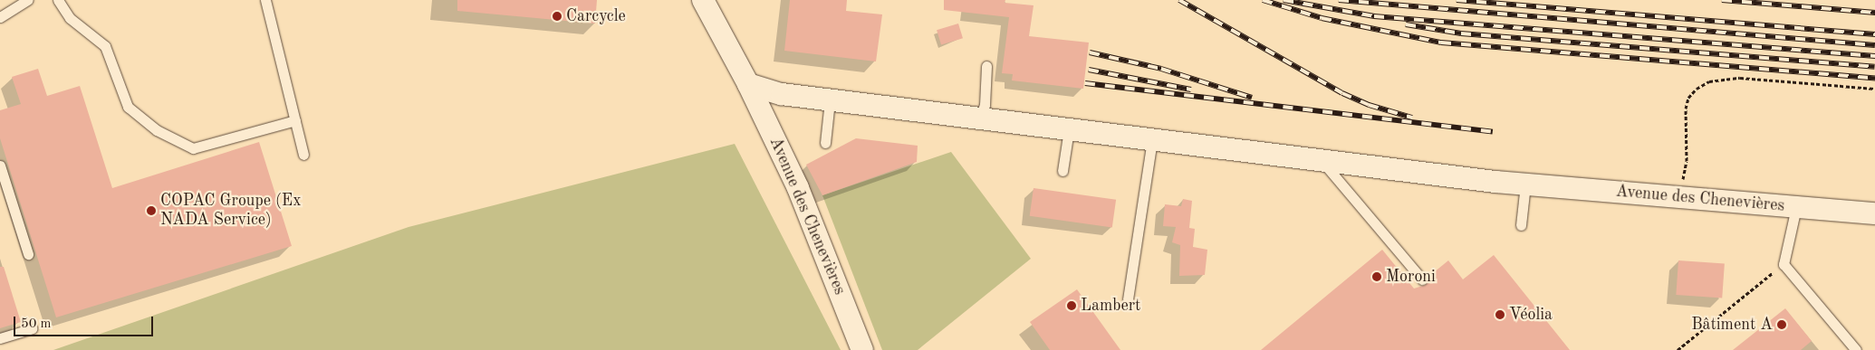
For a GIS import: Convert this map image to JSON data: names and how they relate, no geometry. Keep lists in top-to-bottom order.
{
  "streets": {
    "street": ["Avenue des Chenevières"]
  },
  "places": [
    "Carcycle",
    "COPAC Groupe (Ex NADA Service)",
    "Moroni",
    "Lambert",
    "Véolia",
    "Bâtiment A"
  ],
  "scale_bar": "50 m"
}
